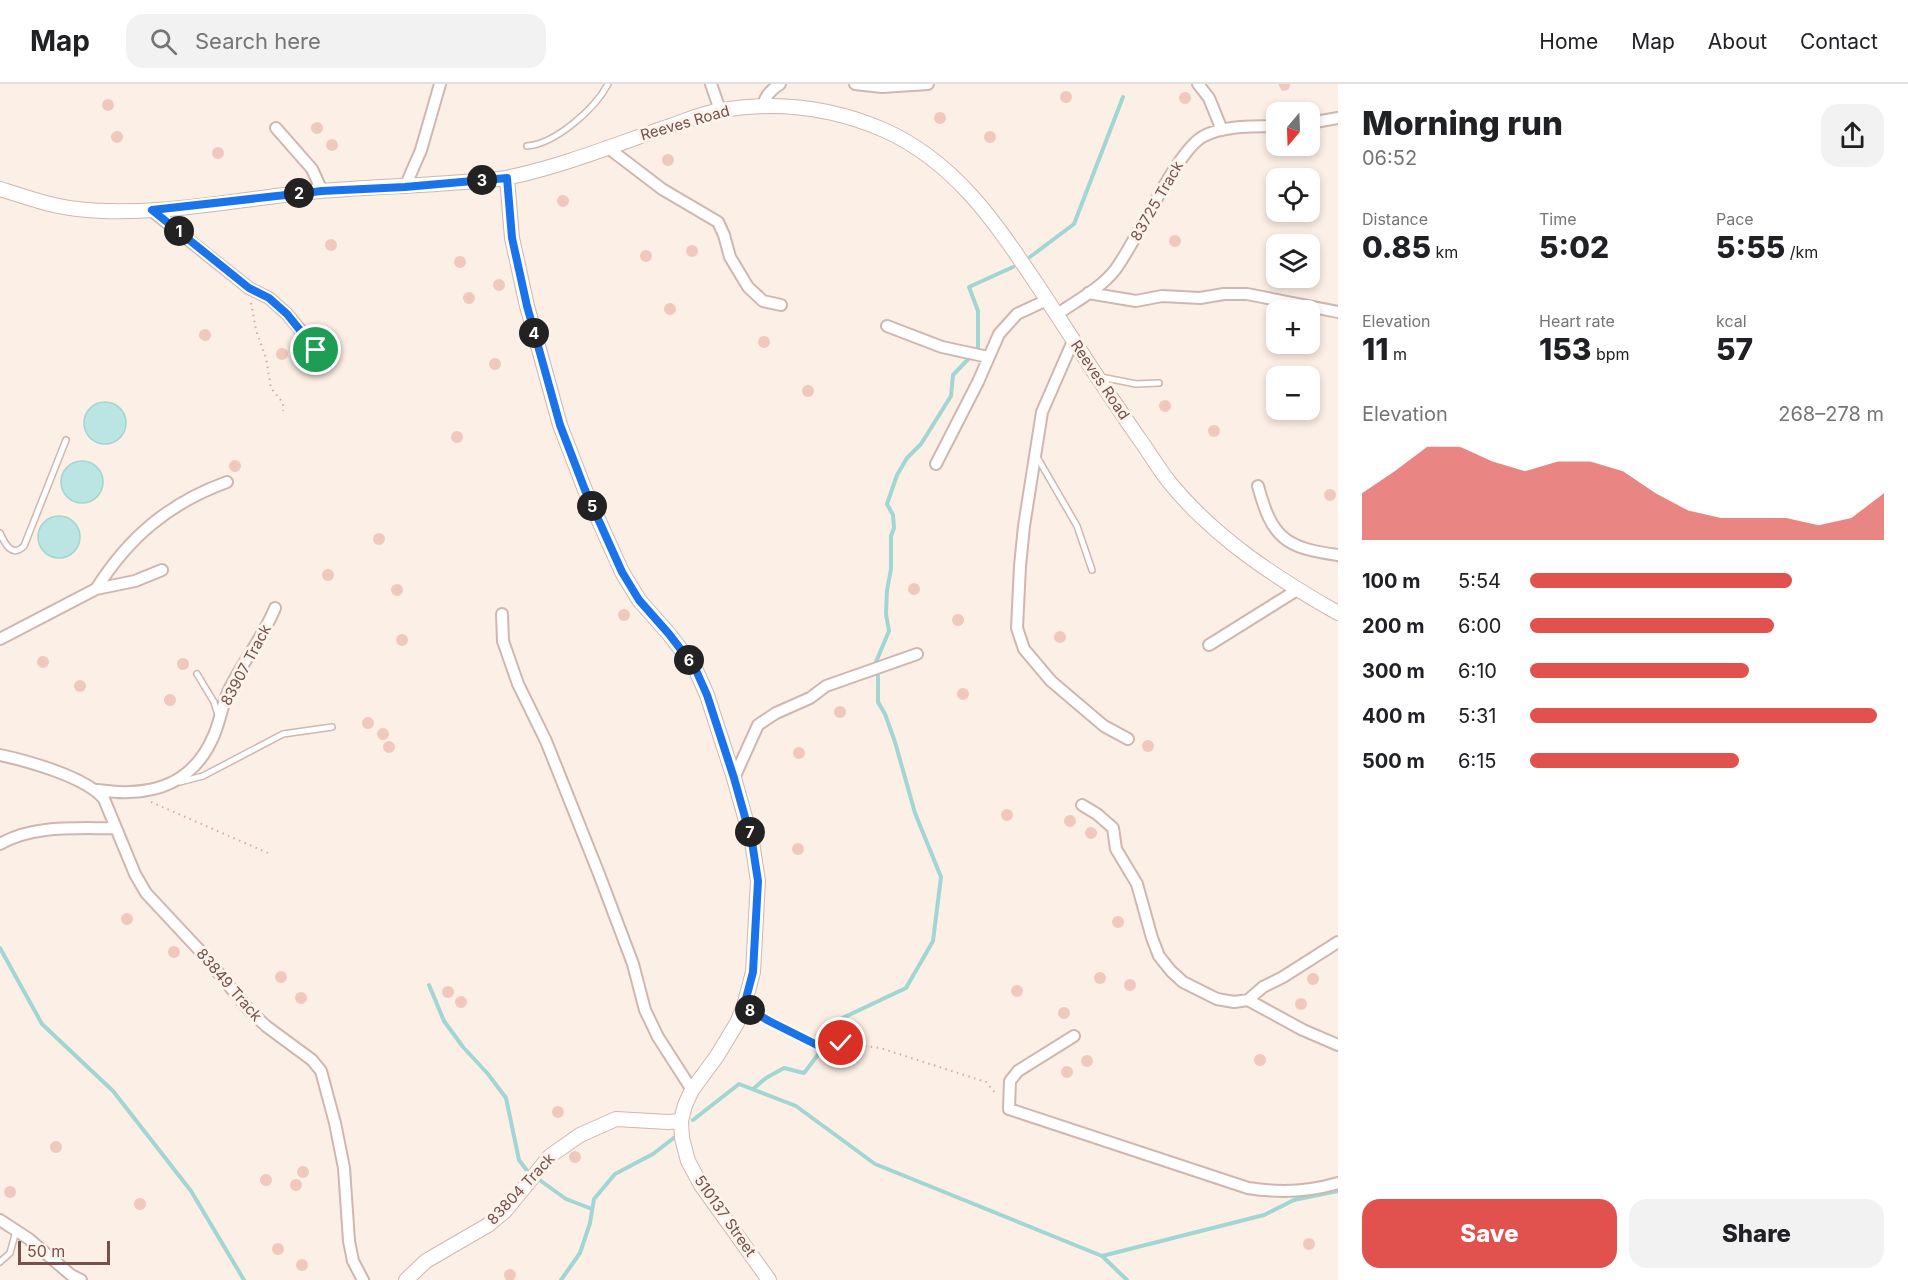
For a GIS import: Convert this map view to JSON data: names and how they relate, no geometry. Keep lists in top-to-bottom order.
{
  "streets": {
    "street": [
      "Reeves Road",
      "83725 Track",
      "83907 Track",
      "83849 Track",
      "83804 Track",
      "510137 Street"
    ]
  },
  "crossings": [
    ["Reeves Road", "83725 Track"],
    ["Reeves Road", "510137 Street"],
    ["83804 Track", "510137 Street"]
  ],
  "scale_bar": "50 m",
  "north": "bottom",
  "page": {
    "header": "Map",
    "search": "Search here",
    "nav": [
      "Home",
      "Map",
      "About",
      "Contact"
    ],
    "heading": ["Morning run", "06:52"],
    "map_buttons": ["+", "−"],
    "pins": [
      "3",
      "2",
      "1",
      "4",
      "5",
      "6",
      "7",
      "8"
    ],
    "stats": [
      ["Distance", "0.85 km"],
      ["Time", "5:02"],
      ["Pace", "5:55 /km"],
      ["Elevation", "11 m"],
      ["Heart rate", "153 bpm"],
      ["kcal", "57"]
    ],
    "chart": ["Elevation", "268–278 m"],
    "list": [
      {
        "name": "100 m",
        "note": "5:54"
      },
      {
        "name": "200 m",
        "note": "6:00"
      },
      {
        "name": "300 m",
        "note": "6:10"
      },
      {
        "name": "400 m",
        "note": "5:31"
      },
      {
        "name": "500 m",
        "note": "6:15"
      }
    ],
    "buttons": ["Save", "Share"],
    "scale": "50 m"
  }
}
